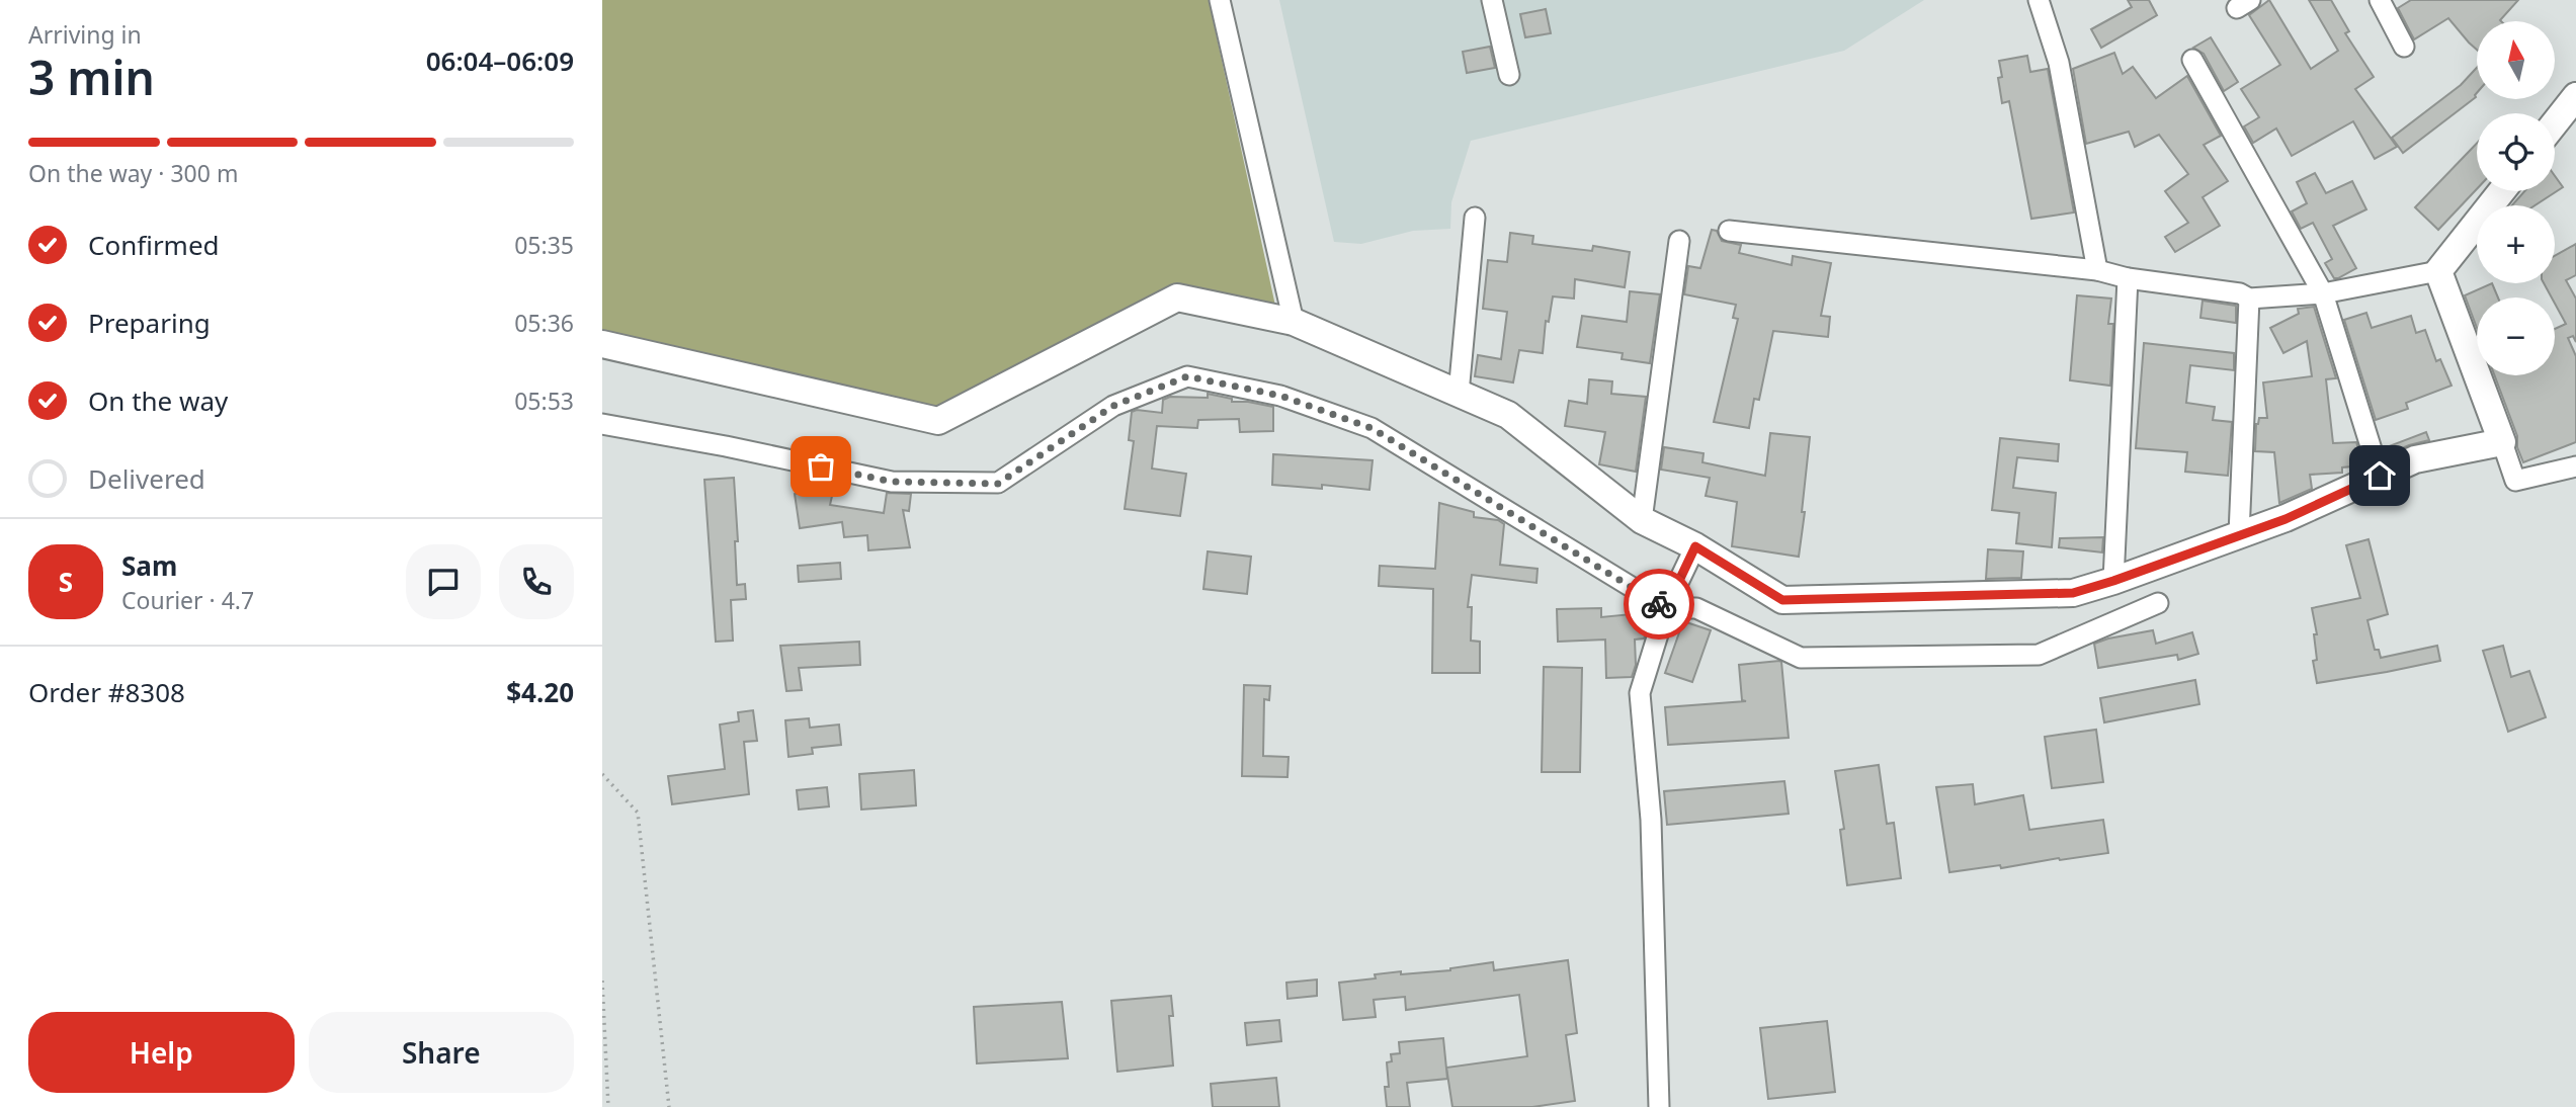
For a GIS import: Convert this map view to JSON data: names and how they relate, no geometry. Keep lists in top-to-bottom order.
{
  "north": "top",
  "page": {
    "heading": ["3 min", "Arriving in", "06:04–06:09"],
    "panel": [
      "Sam",
      "Courier · 4.7",
      "Order #8308",
      "$4.20"
    ],
    "map_buttons": ["+", "−"],
    "bar": "On the way · 300 m",
    "list": [
      ["Confirmed", "05:35"],
      ["Preparing", "05:36"],
      ["On the way", "05:53"],
      "Delivered"
    ],
    "round": "S",
    "buttons": ["Help", "Share"]
  }
}
